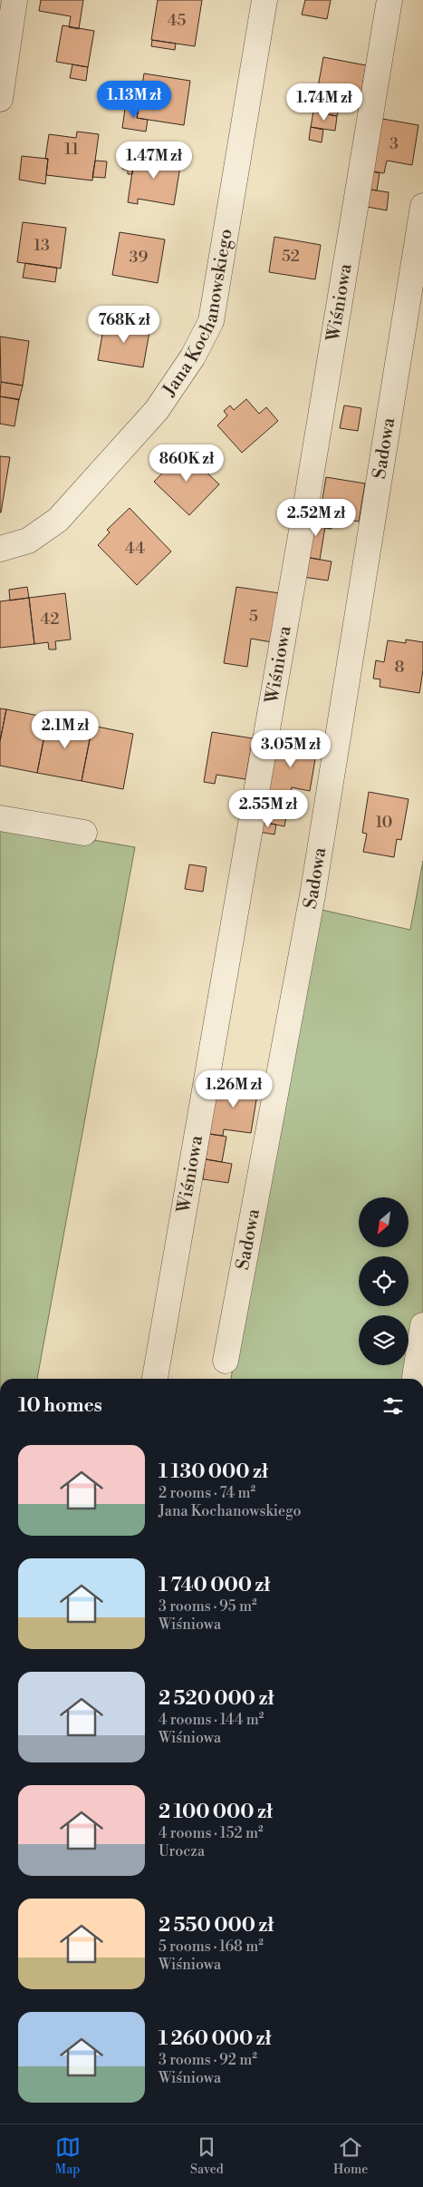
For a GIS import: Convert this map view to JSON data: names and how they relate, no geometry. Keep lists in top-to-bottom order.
{
  "streets": {
    "street": ["Wiśniowa", "Jana Kochanowskiego", "Sadowa"]
  },
  "house_numbers": [
    "45",
    "3",
    "11",
    "13",
    "52",
    "39",
    "44",
    "5",
    "42",
    "8",
    "10"
  ],
  "north": "bottom left",
  "page": {
    "price": [
      "1.13M zł",
      "1.74M zł",
      "1.47M zł",
      "768K zł",
      "860K zł",
      "2.52M zł",
      "2.1M zł",
      "3.05M zł",
      "2.55M zł",
      "1.26M zł"
    ],
    "heading": "10 homes",
    "list": [
      {
        "name": "1 130 000 zł",
        "note": "2 rooms · 74 m² · Jana Kochanowskiego"
      },
      {
        "name": "1 740 000 zł",
        "note": "3 rooms · 95 m² · Wiśniowa"
      },
      {
        "name": "2 520 000 zł",
        "note": "4 rooms · 144 m² · Wiśniowa"
      },
      {
        "name": "2 100 000 zł",
        "note": "4 rooms · 152 m² · Urocza"
      },
      {
        "name": "2 550 000 zł",
        "note": "5 rooms · 168 m² · Wiśniowa"
      },
      {
        "name": "1 260 000 zł",
        "note": "3 rooms · 92 m² · Wiśniowa"
      }
    ],
    "tabs": ["Map", "Saved", "Home"]
  }
}
